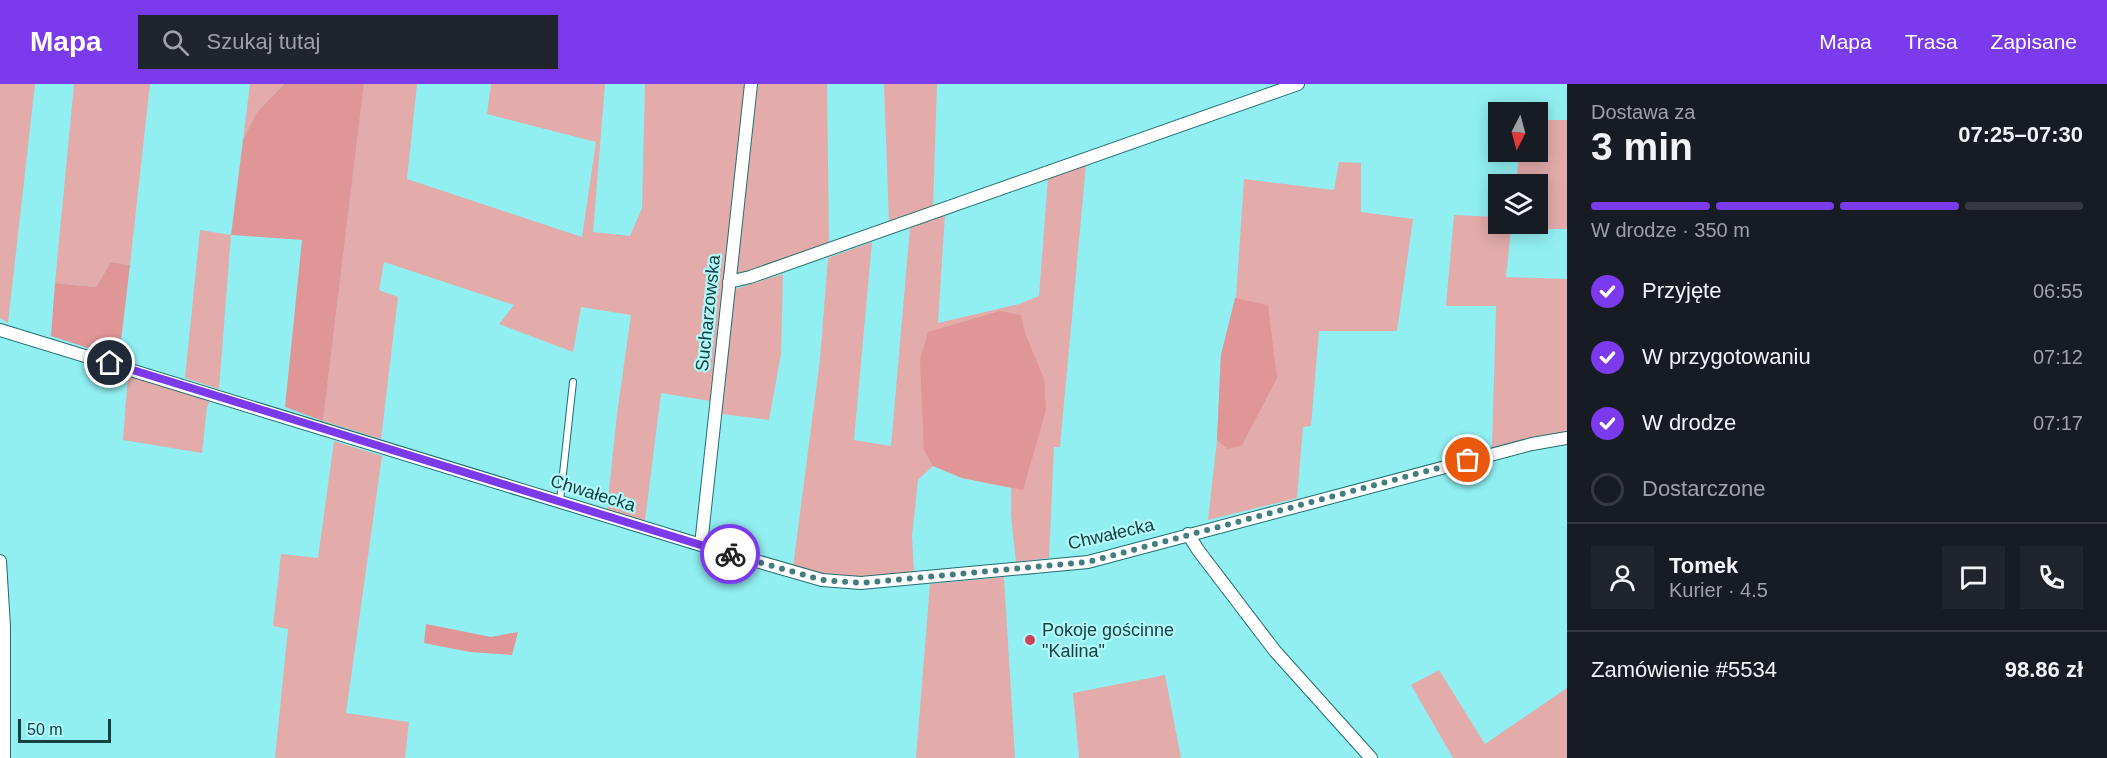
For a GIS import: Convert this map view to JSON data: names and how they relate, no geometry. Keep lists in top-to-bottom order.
{
  "streets": {
    "street": ["Sucharzowska", "Chwałecka"]
  },
  "crossings": [
    ["Sucharzowska", "Chwałecka"]
  ],
  "places": ["Pokoje gościnne \"Kalina\""],
  "scale_bar": "50 m",
  "north": "bottom",
  "page": {
    "header": "Mapa",
    "search": "Szukaj tutaj",
    "nav": ["Mapa", "Trasa", "Zapisane"],
    "heading": ["3 min", "Dostawa za", "07:25–07:30"],
    "panel": [
      "Tomek",
      "Kurier · 4.5",
      "Zamówienie #5534",
      "98.86 zł"
    ],
    "bar": "W drodze · 350 m",
    "list": [
      ["Przyjęte", "06:55"],
      ["W przygotowaniu", "07:12"],
      ["W drodze", "07:17"],
      "Dostarczone"
    ],
    "scale": "50 m"
  }
}
